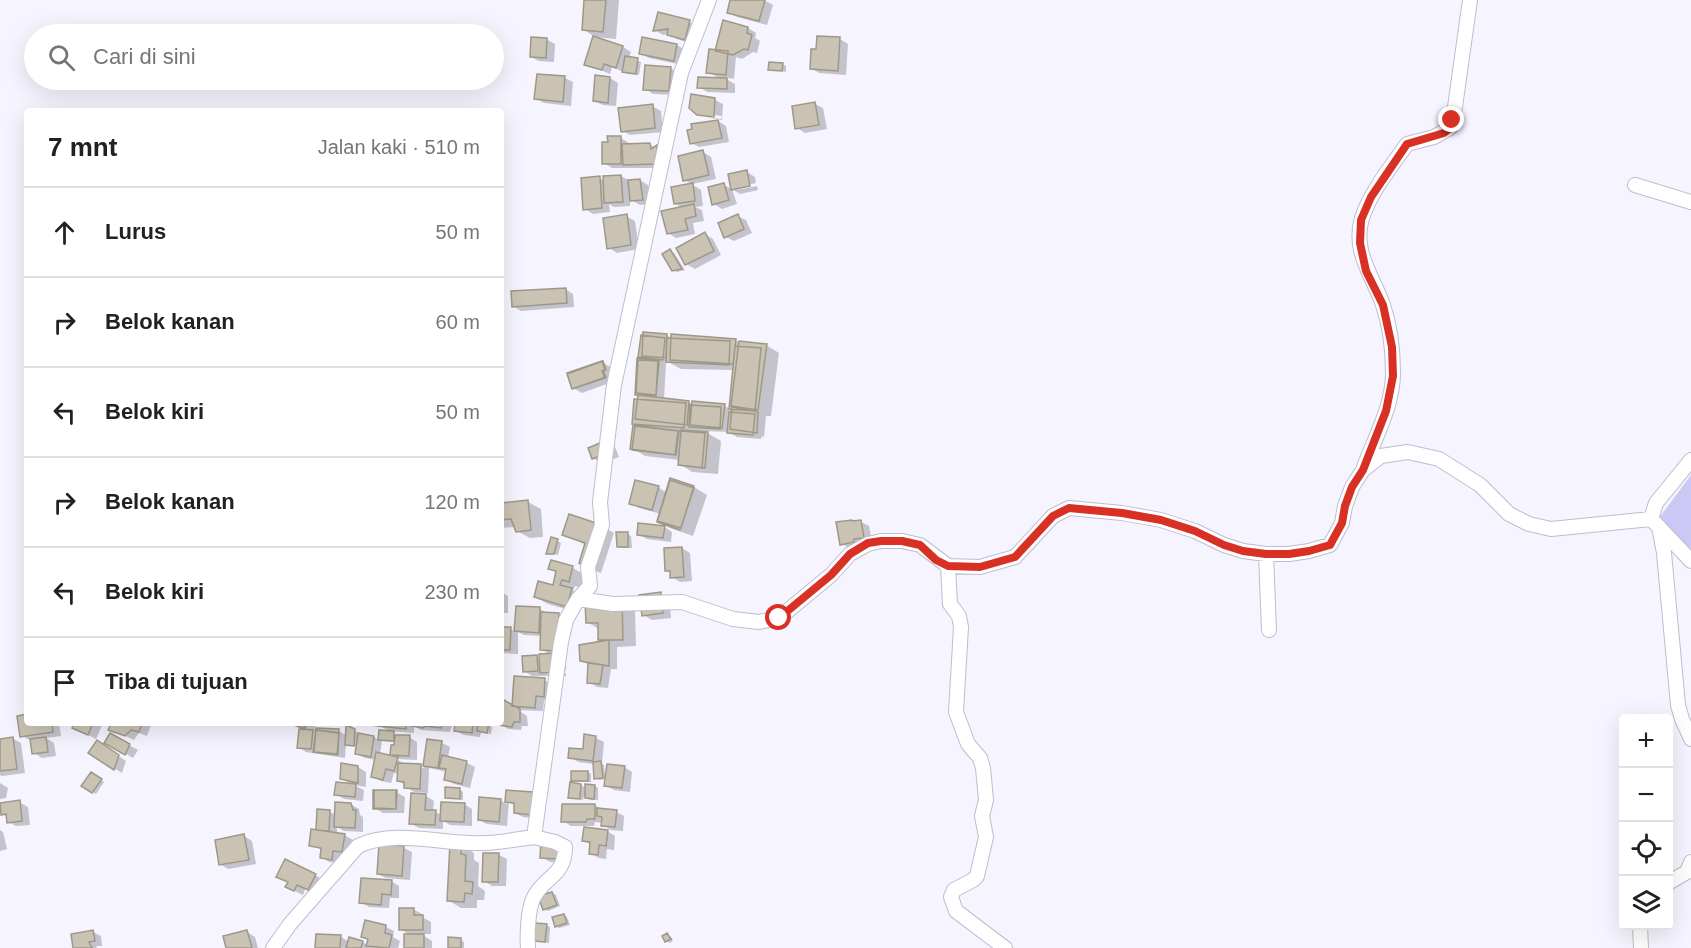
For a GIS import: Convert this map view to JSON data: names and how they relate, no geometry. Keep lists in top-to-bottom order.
{
  "page": {
    "search": "Cari di sini",
    "heading": ["7 mnt", "Jalan kaki · 510 m"],
    "list": [
      ["Lurus", "50 m"],
      ["Belok kanan", "60 m"],
      ["Belok kiri", "50 m"],
      ["Belok kanan", "120 m"],
      ["Belok kiri", "230 m"],
      "Tiba di tujuan"
    ],
    "map_buttons": ["+", "−"]
  }
}
